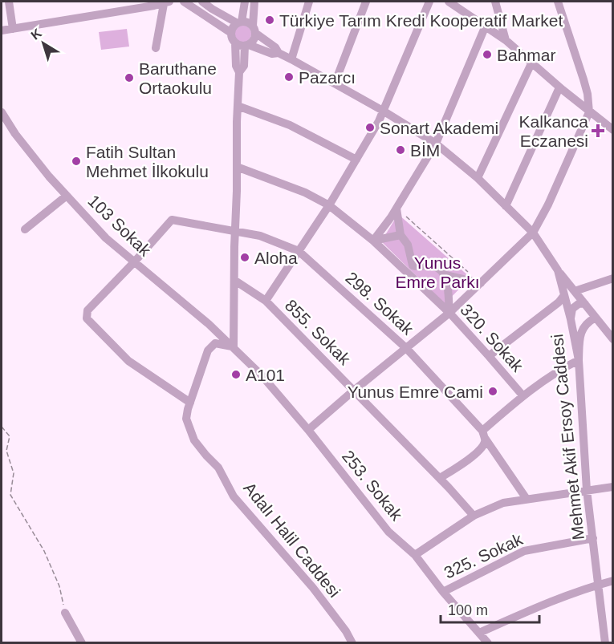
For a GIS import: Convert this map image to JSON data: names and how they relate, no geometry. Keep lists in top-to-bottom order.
{
  "streets": {
    "street": [
      "103 Sokak",
      "298. Sokak",
      "855. Sokak",
      "320. Sokak",
      "Mehmet Akif Ersoy Caddesi",
      "253. Sokak",
      "Adalı Halil Caddesi",
      "325. Sokak"
    ]
  },
  "crossings": [
    ["103 Sokak", "298. Sokak"],
    ["103 Sokak", "253. Sokak"],
    ["103 Sokak", "Adalı Halil Caddesi"],
    ["Mehmet Akif Ersoy Caddesi", "325. Sokak"],
    ["253. Sokak", "Adalı Halil Caddesi"],
    ["253. Sokak", "325. Sokak"]
  ],
  "parks": ["Yunus Emre Parkı"],
  "places": {
    "other": [
      "Türkiye Tarım Kredi Kooperatif Market",
      "Bahmar",
      "Pazarcı",
      "Baruthane Ortaokulu",
      "Sonart Akademi",
      "BİM",
      "Fatih Sultan Mehmet İlkokulu",
      "Aloha",
      "A101",
      "Yunus Emre Cami"
    ],
    "health": ["Kalkanca Eczanesi"]
  },
  "scale_bar": "100 m",
  "north": "top left"
}
